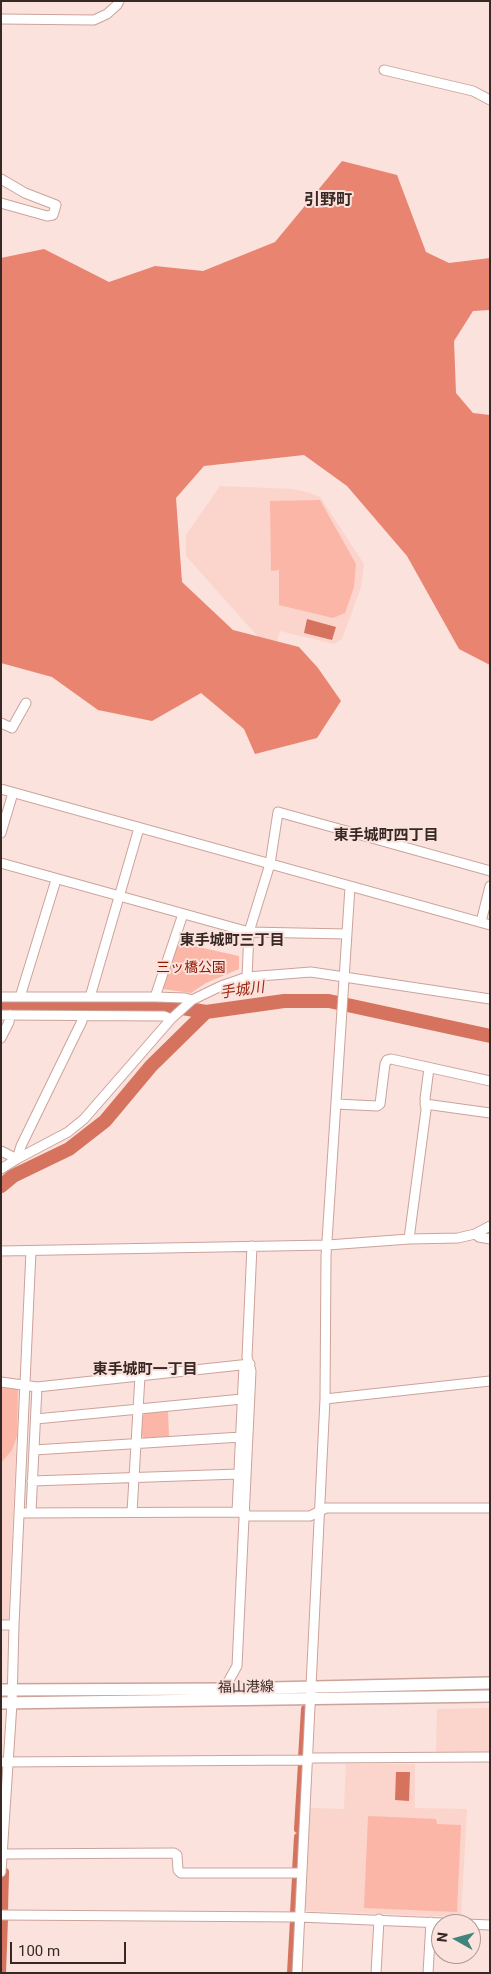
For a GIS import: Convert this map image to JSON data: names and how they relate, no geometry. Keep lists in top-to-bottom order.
{
  "streets": {
    "main road": ["福山港線"]
  },
  "districts": [
    "引野町",
    "東手城町四丁目",
    "東手城町三丁目",
    "東手城町一丁目"
  ],
  "water": ["手城川"],
  "parks": ["三ッ橋公園"],
  "scale_bar": "100 m",
  "north": "left"
}
